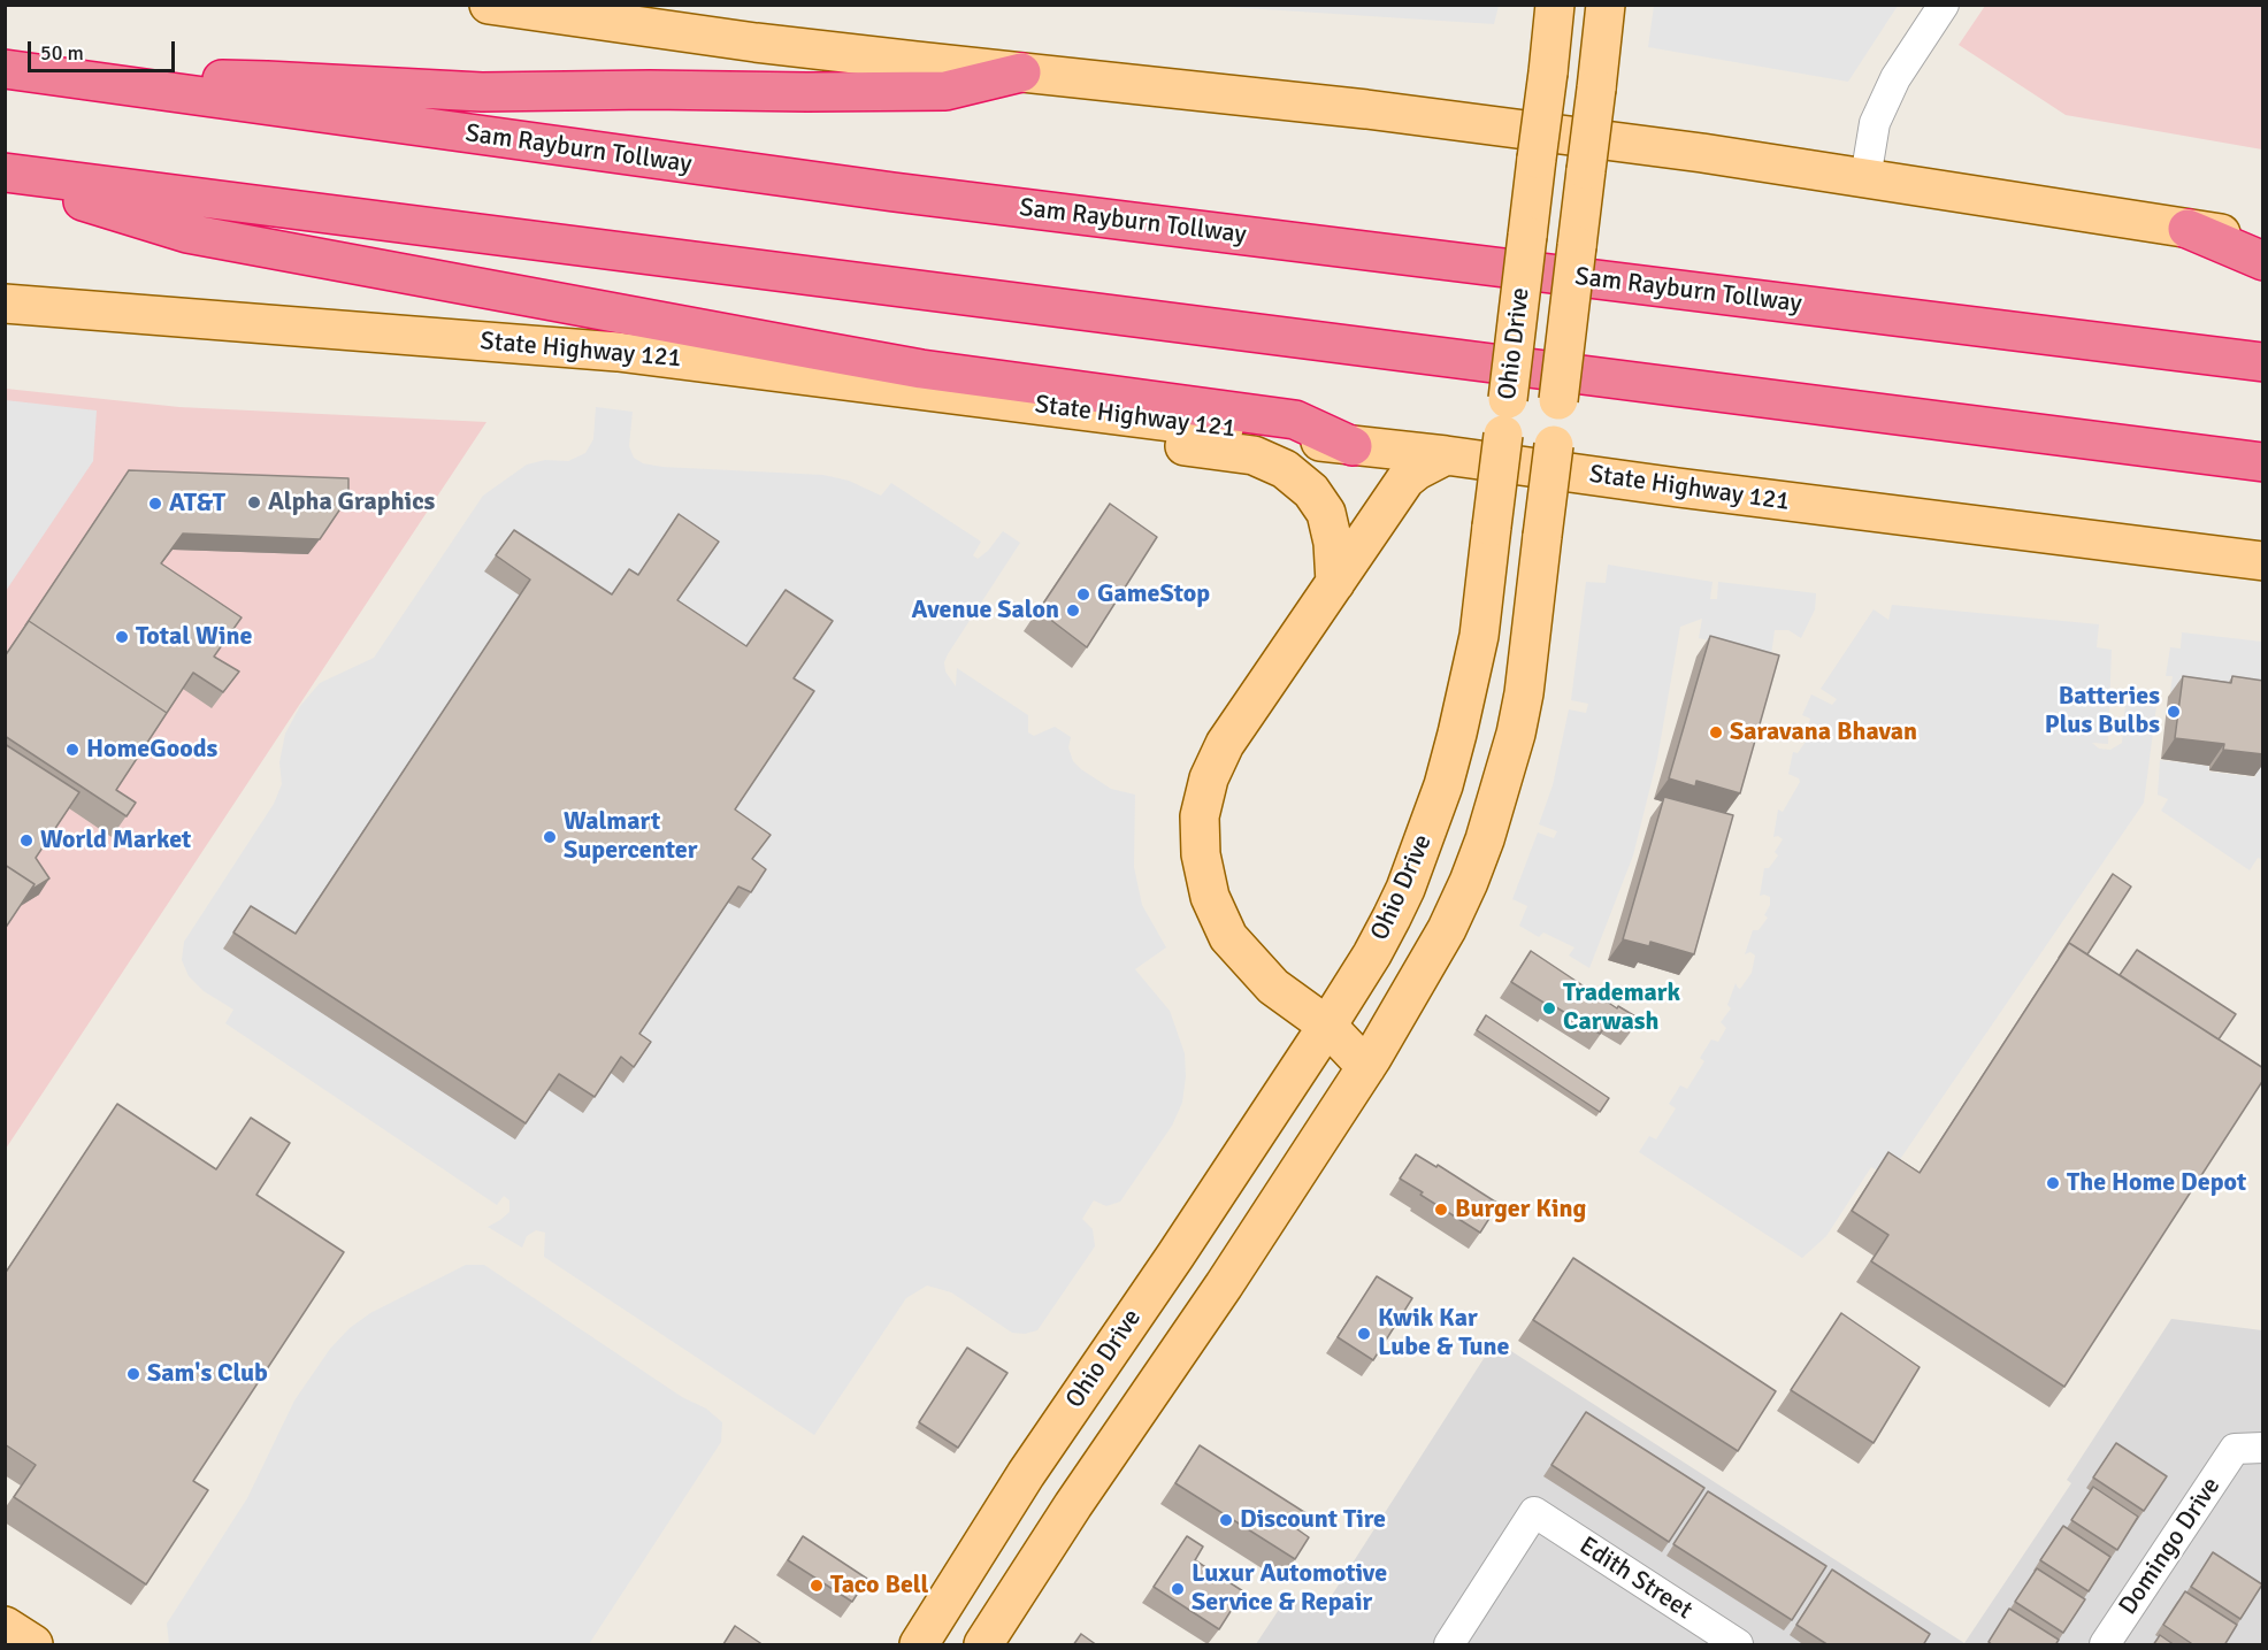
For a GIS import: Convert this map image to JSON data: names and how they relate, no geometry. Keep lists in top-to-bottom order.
{
  "streets": {
    "highway": ["Sam Rayburn Tollway"],
    "main road": ["Ohio Drive", "State Highway 121"],
    "street": ["Domingo Drive", "Edith Street"]
  },
  "places": [
    "Alpha Graphics",
    "AT&T",
    "GameStop",
    "Avenue Salon",
    "Total Wine",
    "Batteries Plus Bulbs",
    "Saravana Bhavan",
    "HomeGoods",
    "Walmart Supercenter",
    "World Market",
    "Trademark Carwash",
    "The Home Depot",
    "Burger King",
    "Kwik Kar Lube & Tune",
    "Sam's Club",
    "Discount Tire",
    "Taco Bell",
    "Luxur Automotive Service & Repair"
  ],
  "scale_bar": "50 m"
}
